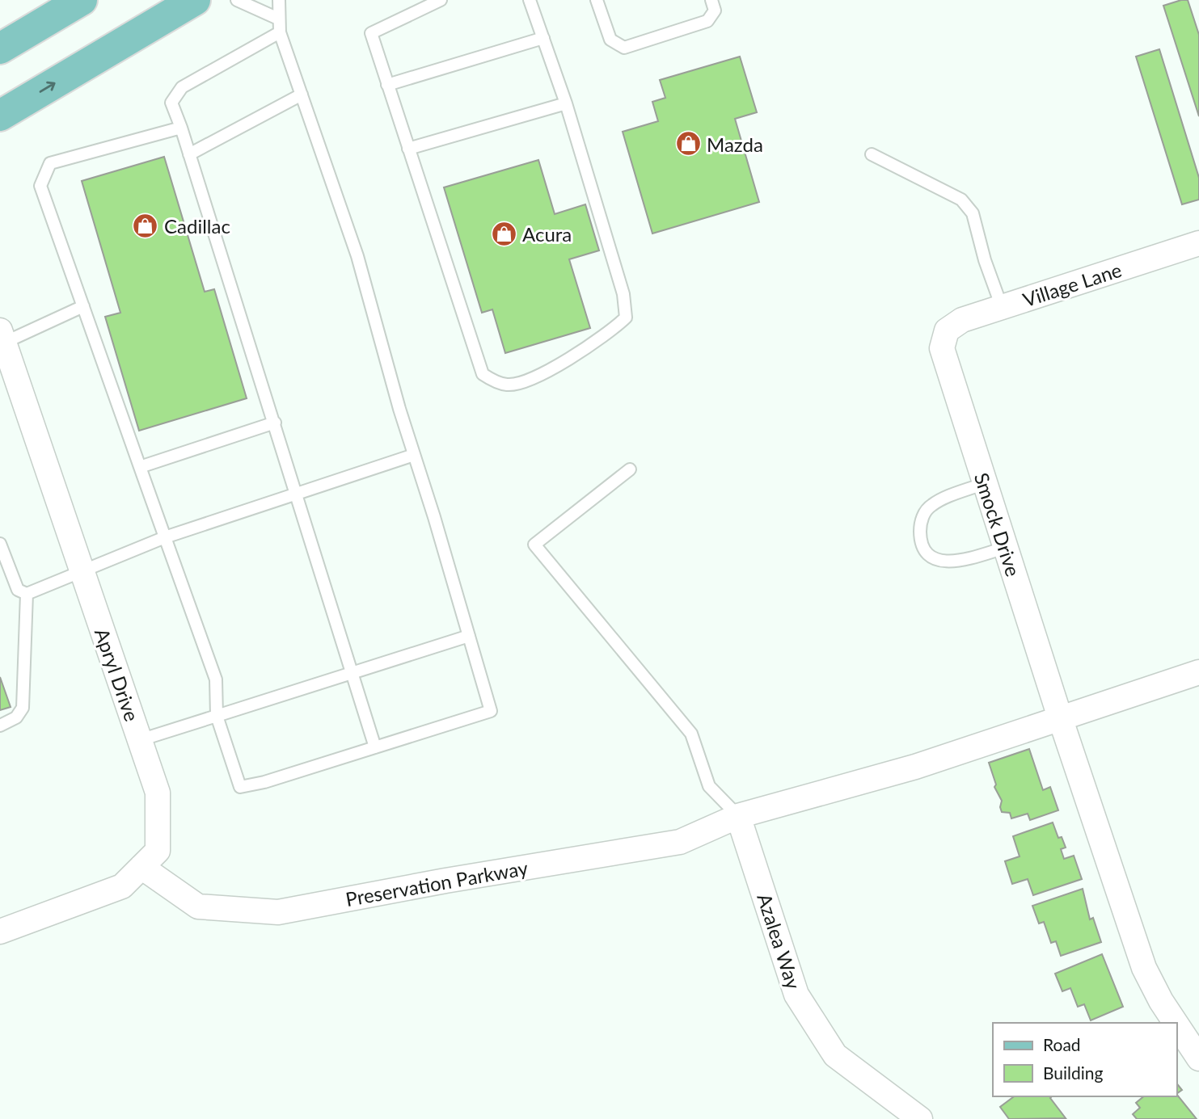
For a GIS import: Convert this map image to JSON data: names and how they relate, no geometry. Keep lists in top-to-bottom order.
{
  "streets": {
    "street": [
      "Village Lane",
      "Smock Drive",
      "Apryl Drive",
      "Preservation Parkway",
      "Azalea Way"
    ]
  },
  "crossings": [
    ["Village Lane", "Smock Drive"],
    ["Smock Drive", "Preservation Parkway"],
    ["Apryl Drive", "Preservation Parkway"],
    ["Preservation Parkway", "Azalea Way"]
  ],
  "places": {
    "shop": ["Mazda", "Cadillac", "Acura"]
  },
  "legend": ["Road", "Building"]
}
